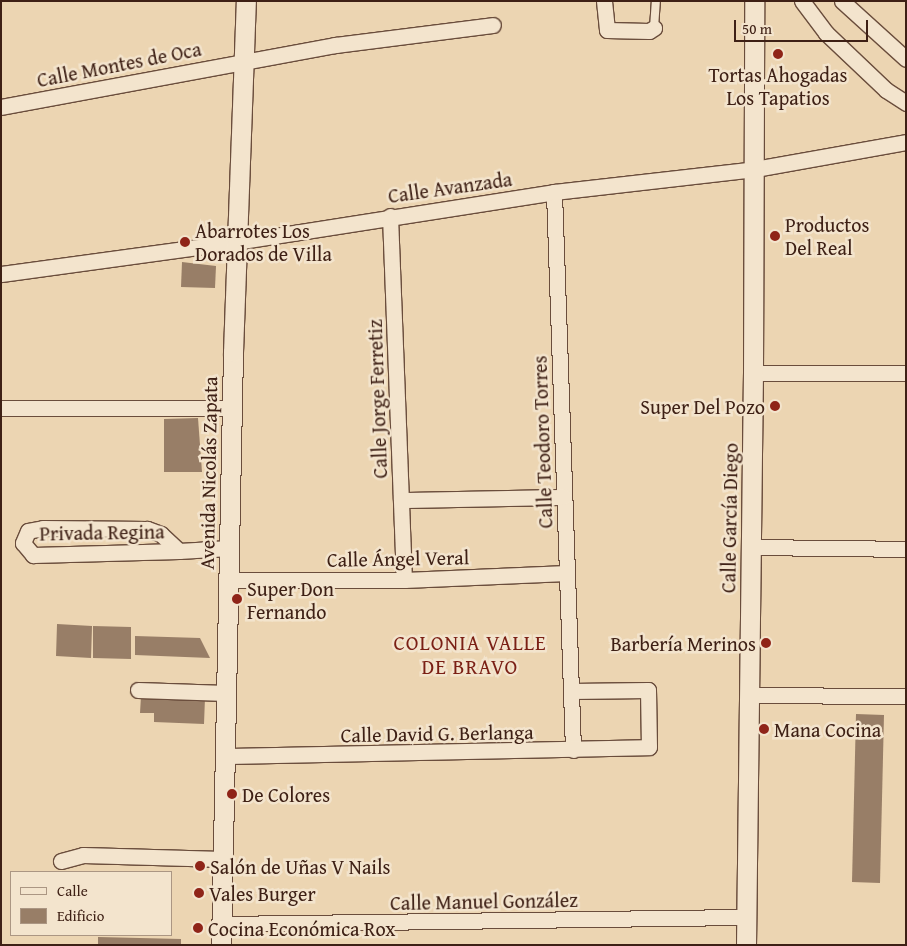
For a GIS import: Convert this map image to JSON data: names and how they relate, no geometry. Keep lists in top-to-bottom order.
{
  "streets": {
    "street": [
      "Calle Montes de Oca",
      "Calle Avanzada",
      "Calle Jorge Ferretiz",
      "Calle Teodoro Torres",
      "Avenida Nicolás Zapata",
      "Calle García Diego",
      "Privada Regina",
      "Calle Ángel Veral",
      "Calle David G. Berlanga",
      "Calle Manuel González"
    ]
  },
  "crossings": [
    ["Calle Montes de Oca", "Avenida Nicolás Zapata"],
    ["Calle Avanzada", "Calle Jorge Ferretiz"],
    ["Calle Avanzada", "Calle Teodoro Torres"],
    ["Calle Avanzada", "Avenida Nicolás Zapata"],
    ["Calle Avanzada", "Calle García Diego"],
    ["Calle Jorge Ferretiz", "Calle Ángel Veral"],
    ["Calle Teodoro Torres", "Calle Ángel Veral"],
    ["Calle Teodoro Torres", "Calle David G. Berlanga"],
    ["Avenida Nicolás Zapata", "Privada Regina"],
    ["Avenida Nicolás Zapata", "Calle Ángel Veral"],
    ["Avenida Nicolás Zapata", "Calle David G. Berlanga"],
    ["Avenida Nicolás Zapata", "Calle Manuel González"],
    ["Calle García Diego", "Calle Manuel González"]
  ],
  "districts": ["COLONIA VALLE DE BRAVO"],
  "places": [
    "Tortas Ahogadas Los Tapatios",
    "Productos Del Real",
    "Abarrotes Los Dorados de Villa",
    "Super Del Pozo",
    "Super Don Fernando",
    "Barbería Merinos",
    "Mana Cocina",
    "De Colores",
    "Salón de Uñas V Nails",
    "Vales Burger",
    "Cocina Económica Rox"
  ],
  "legend": ["Calle", "Edificio"],
  "scale_bar": "50 m"
}
